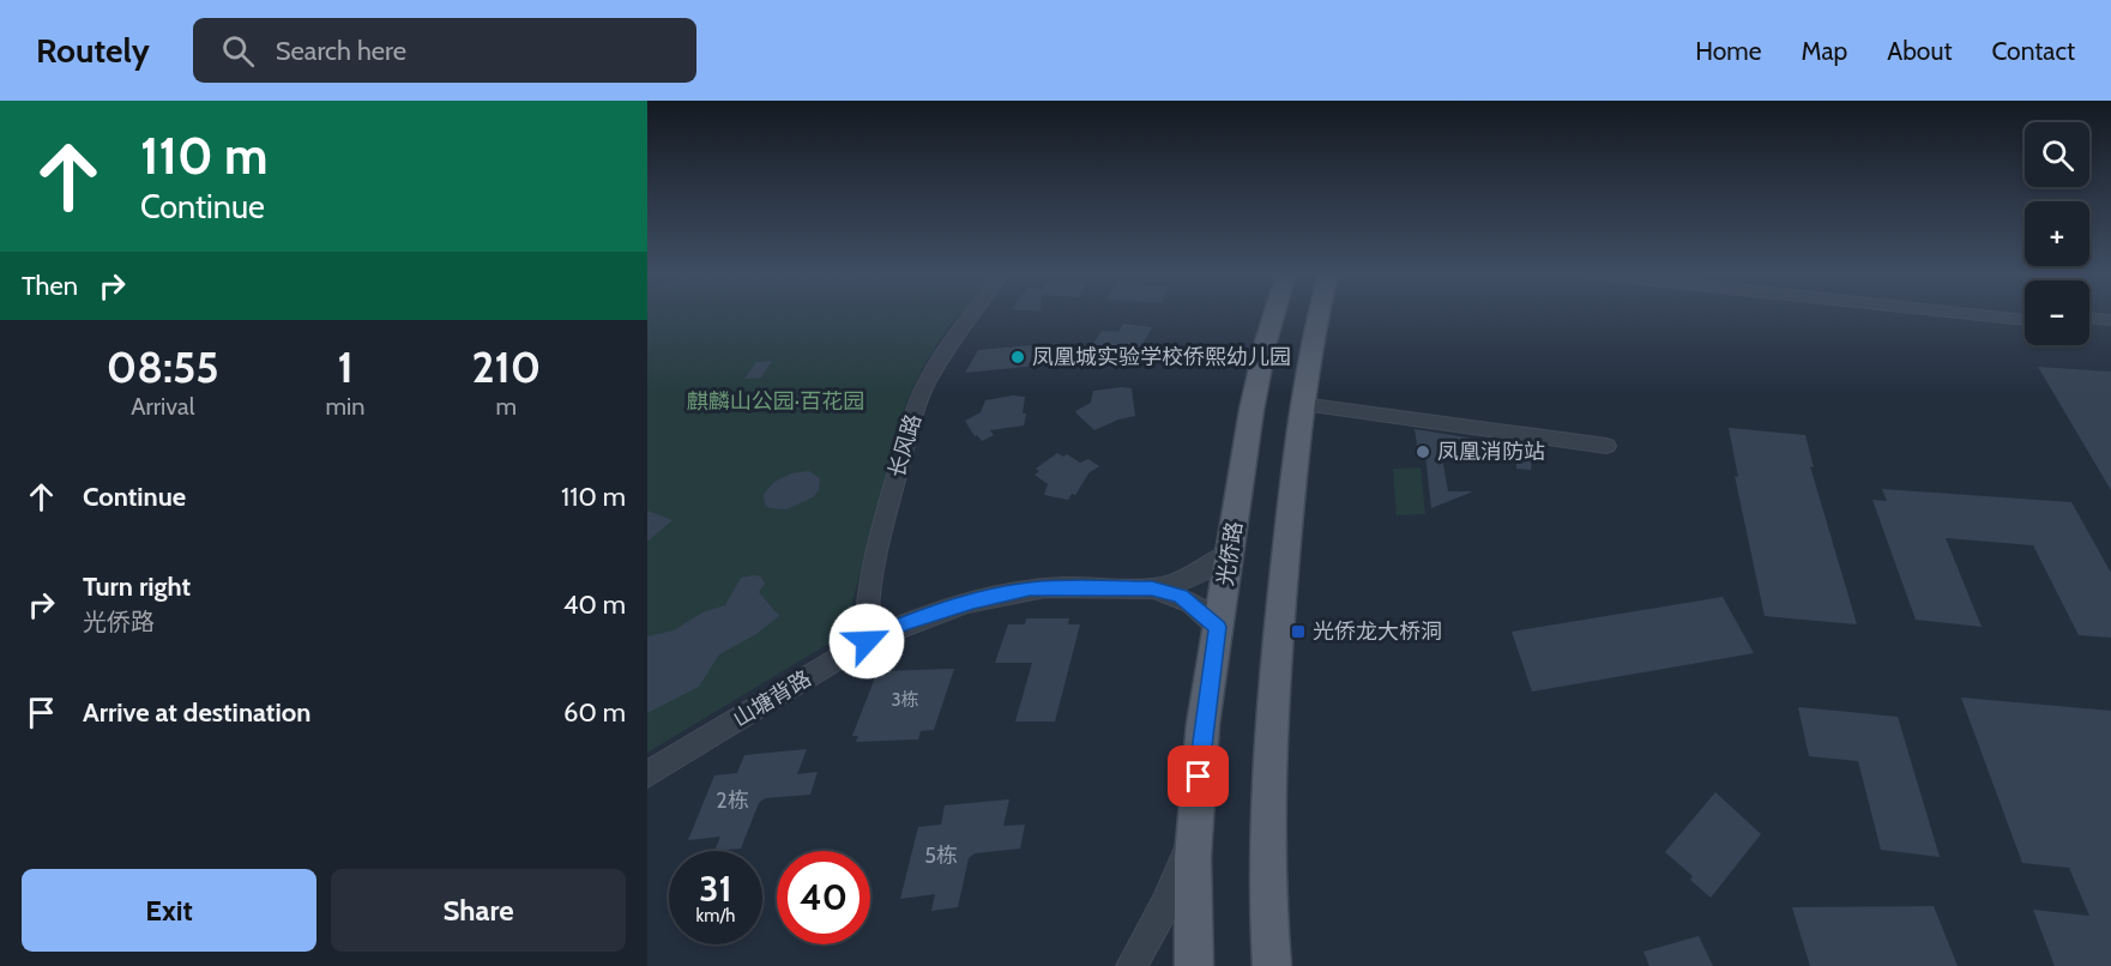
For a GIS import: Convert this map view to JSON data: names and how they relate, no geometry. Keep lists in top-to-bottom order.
{
  "streets": {
    "main road": ["光侨路"],
    "street": ["长风路", "山塘背路"]
  },
  "crossings": [
    ["长风路", "山塘背路"]
  ],
  "parks": ["麒麟山公园·百花园"],
  "places": {
    "other": ["凤凰城实验学校侨熙幼儿园", "凤凰消防站"],
    "transit": ["光侨龙大桥洞"]
  },
  "house_numbers": ["3栋", "2栋", "5栋"],
  "page": {
    "header": "Routely",
    "search": "Search here",
    "nav": [
      "Home",
      "Map",
      "About",
      "Contact"
    ],
    "turn": ["110 m", "Continue"],
    "map_buttons": ["+", "−"],
    "then": "Then",
    "eta": [
      "08:55",
      "Arrival",
      "1",
      "min",
      "210",
      "m"
    ],
    "list": [
      {
        "name": "Continue",
        "value": "110 m"
      },
      {
        "name": "Turn right",
        "note": "光侨路",
        "value": "40 m"
      },
      {
        "name": "Arrive at destination",
        "value": "60 m"
      }
    ],
    "speed": "31 km/h",
    "limit": "40",
    "buttons": ["Exit", "Share"]
  }
}
